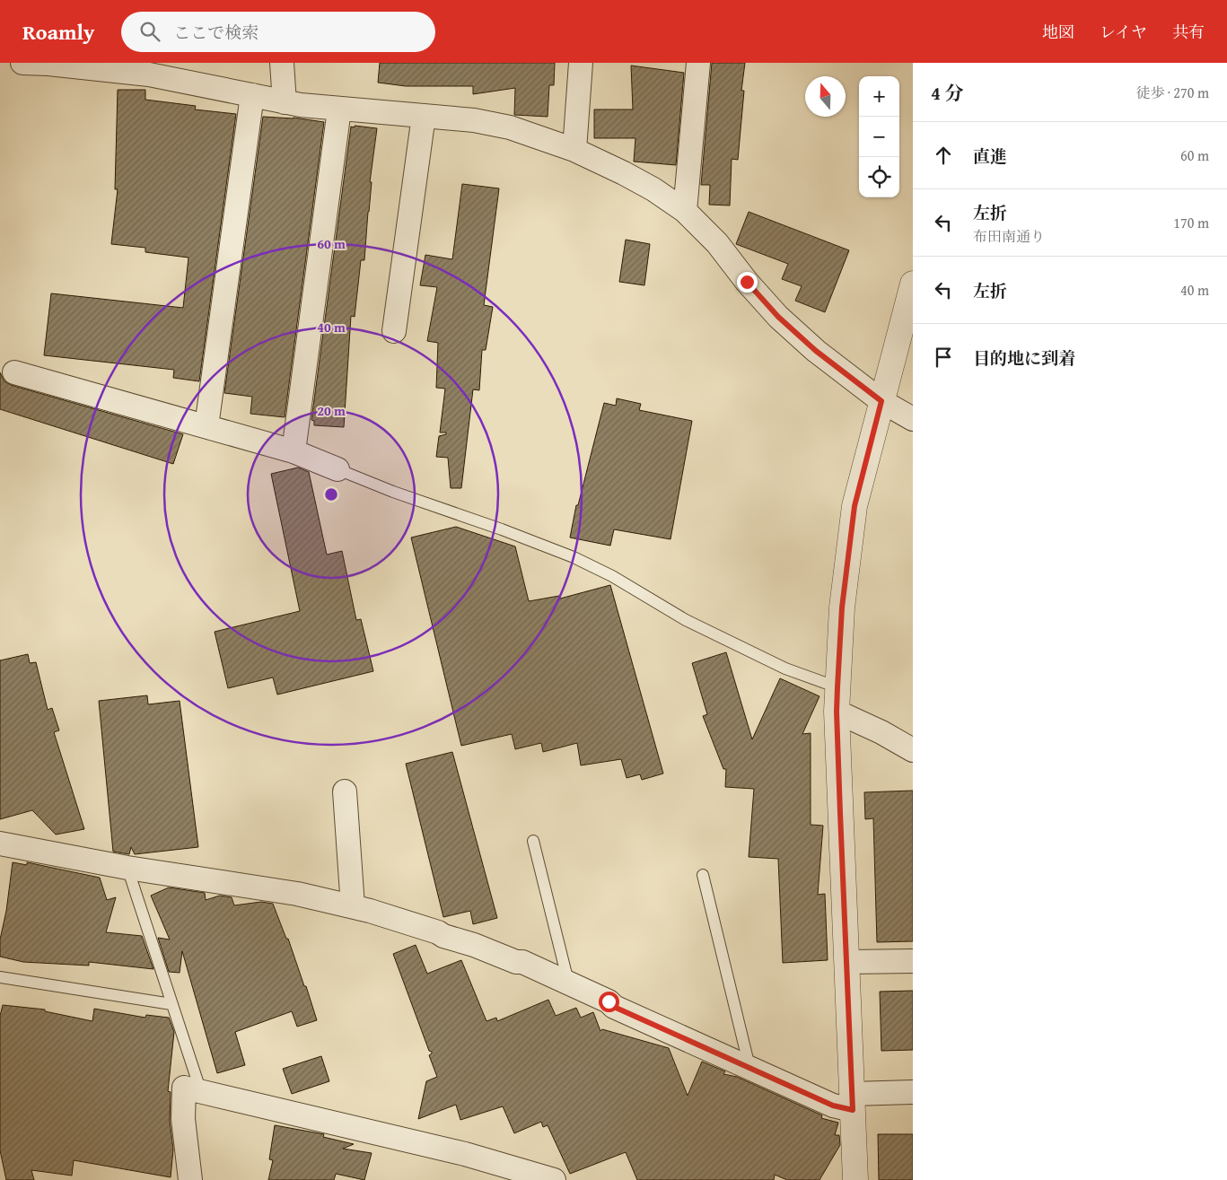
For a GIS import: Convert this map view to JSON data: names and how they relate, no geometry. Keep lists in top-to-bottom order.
{
  "north": "top",
  "page": {
    "header": "Roamly",
    "search": "ここで検索",
    "nav": ["地図", "レイヤ", "共有"],
    "heading": ["4 分", "徒歩 · 270 m"],
    "map_buttons": ["+", "−"],
    "list": [
      ["直進", "60 m"],
      ["左折", "布田南通り", "170 m"],
      ["左折", "40 m"],
      "目的地に到着"
    ]
  },
  "rings": ["60 m", "40 m", "20 m"]
}
